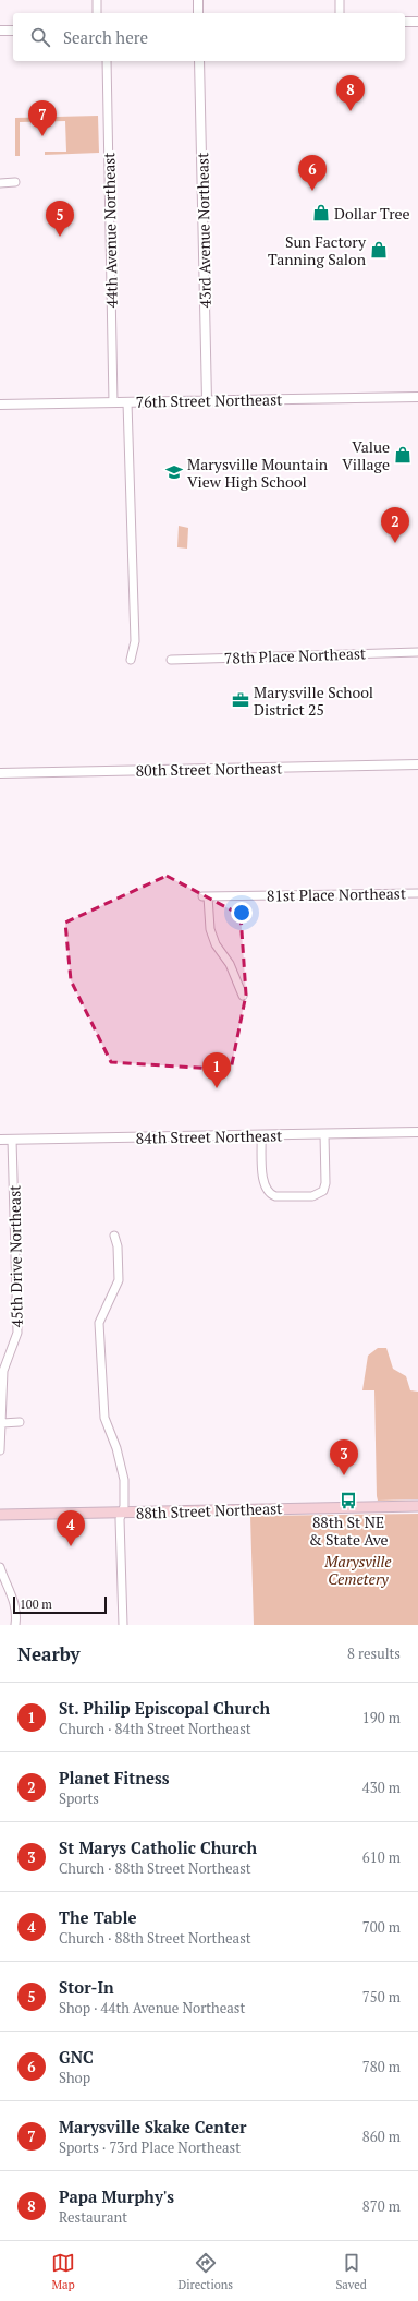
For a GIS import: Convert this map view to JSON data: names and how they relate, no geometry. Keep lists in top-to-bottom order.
{
  "streets": {
    "main road": ["88th Street Northeast"],
    "street": [
      "44th Avenue Northeast",
      "43rd Avenue Northeast",
      "76th Street Northeast",
      "78th Place Northeast",
      "80th Street Northeast",
      "81st Place Northeast",
      "84th Street Northeast",
      "45th Drive Northeast"
    ]
  },
  "crossings": [
    ["44th Avenue Northeast", "76th Street Northeast"],
    ["43rd Avenue Northeast", "76th Street Northeast"],
    ["84th Street Northeast", "45th Drive Northeast"]
  ],
  "parks": ["Marysville Cemetery"],
  "places": {
    "shop": ["Dollar Tree", "Sun Factory Tanning Salon", "Value Village"],
    "school or university": ["Marysville Mountain View High School"],
    "office": ["Marysville School District 25"],
    "bus stop": ["88th St NE & State Ave"]
  },
  "scale_bar": "100 m",
  "page": {
    "search": "Search here",
    "pins": [
      "8",
      "7",
      "6",
      "5",
      "2",
      "1",
      "3",
      "4"
    ],
    "scale": "100 m",
    "heading": ["Nearby", "8 results"],
    "list": [
      {
        "mark": "1",
        "name": "St. Philip Episcopal Church",
        "note": "Church · 84th Street Northeast",
        "value": "190 m"
      },
      {
        "mark": "2",
        "name": "Planet Fitness",
        "note": "Sports",
        "value": "430 m"
      },
      {
        "mark": "3",
        "name": "St Marys Catholic Church",
        "note": "Church · 88th Street Northeast",
        "value": "610 m"
      },
      {
        "mark": "4",
        "name": "The Table",
        "note": "Church · 88th Street Northeast",
        "value": "700 m"
      },
      {
        "mark": "5",
        "name": "Stor-In",
        "note": "Shop · 44th Avenue Northeast",
        "value": "750 m"
      },
      {
        "mark": "6",
        "name": "GNC",
        "note": "Shop",
        "value": "780 m"
      },
      {
        "mark": "7",
        "name": "Marysville Skake Center",
        "note": "Sports · 73rd Place Northeast",
        "value": "860 m"
      },
      {
        "mark": "8",
        "name": "Papa Murphy's",
        "note": "Restaurant",
        "value": "870 m"
      }
    ],
    "nav": ["Map", "Directions", "Saved"]
  }
}
